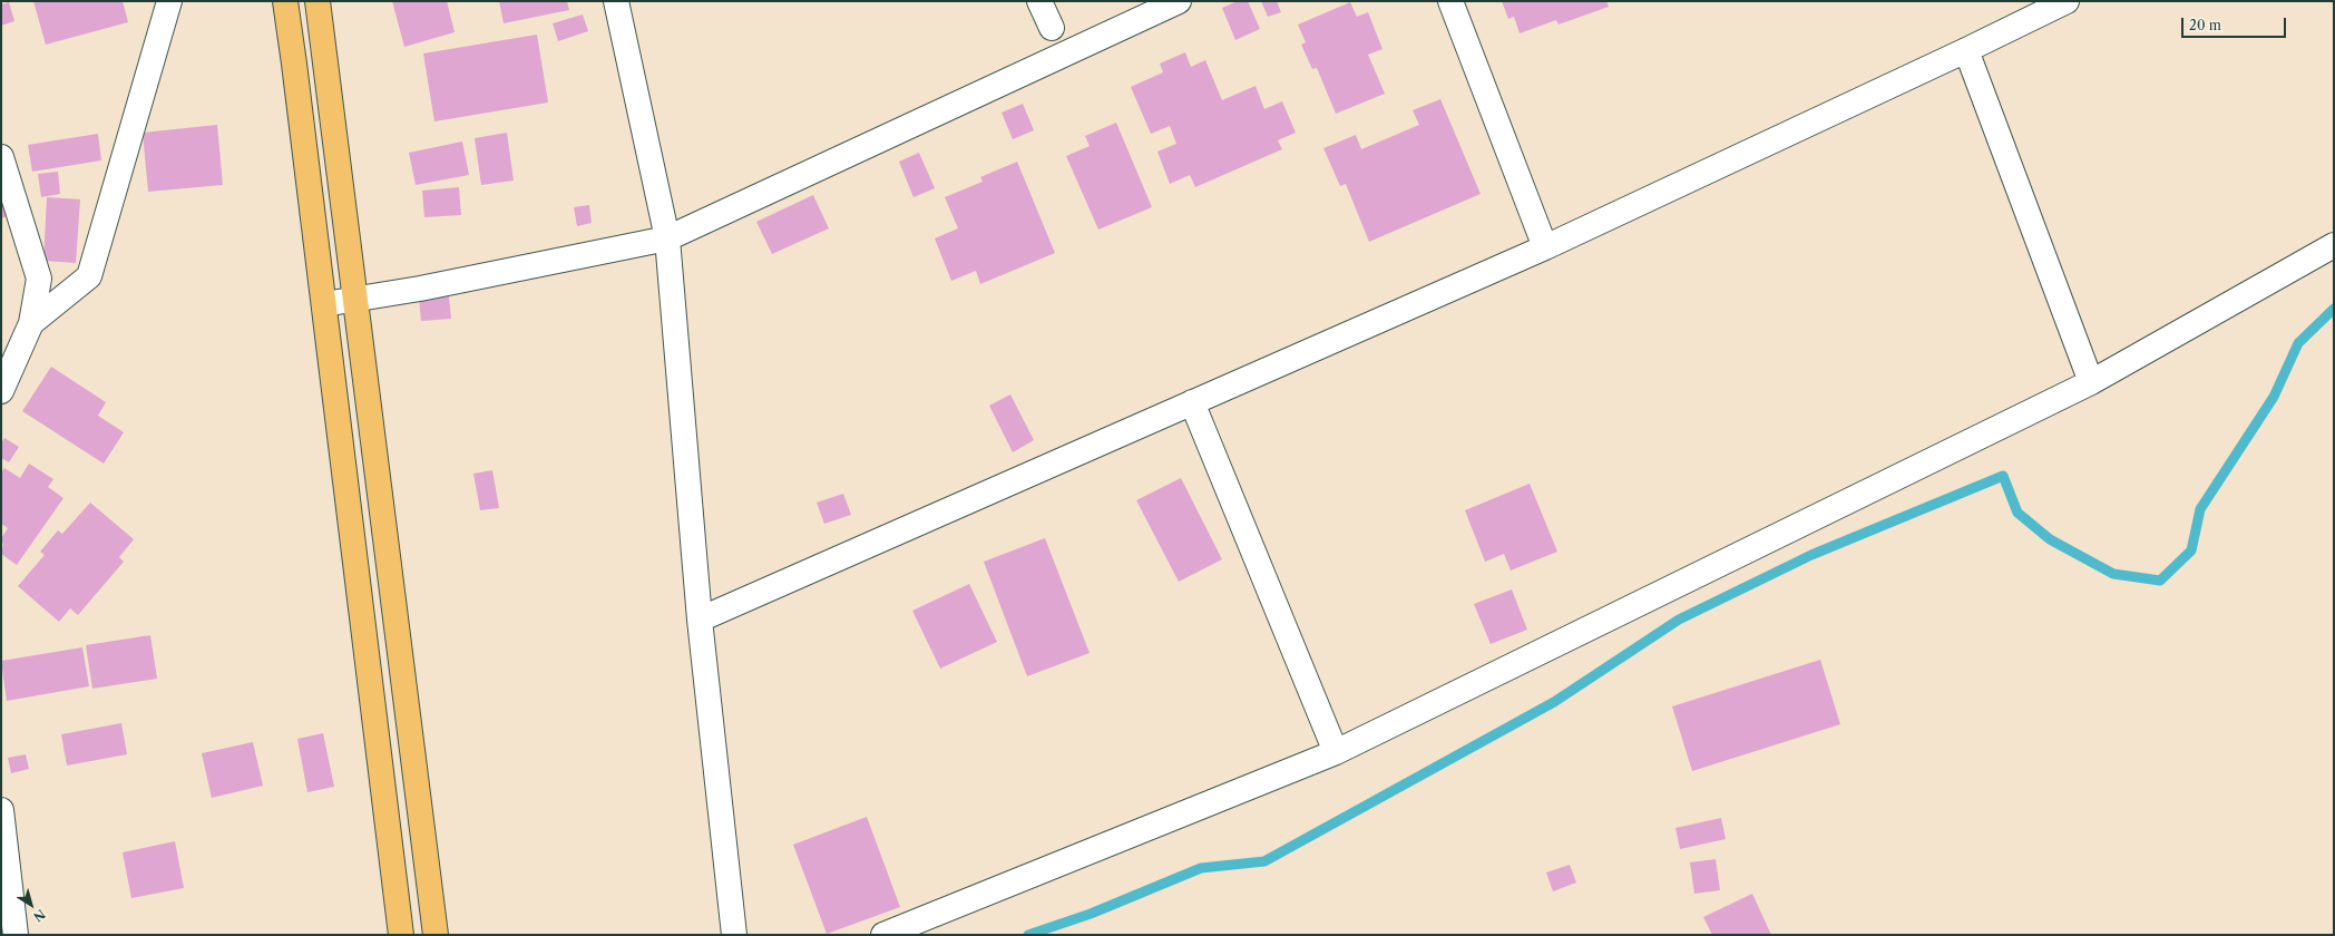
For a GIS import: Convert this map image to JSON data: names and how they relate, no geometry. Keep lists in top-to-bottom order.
{
  "scale_bar": "20 m",
  "north": "bottom right"
}
